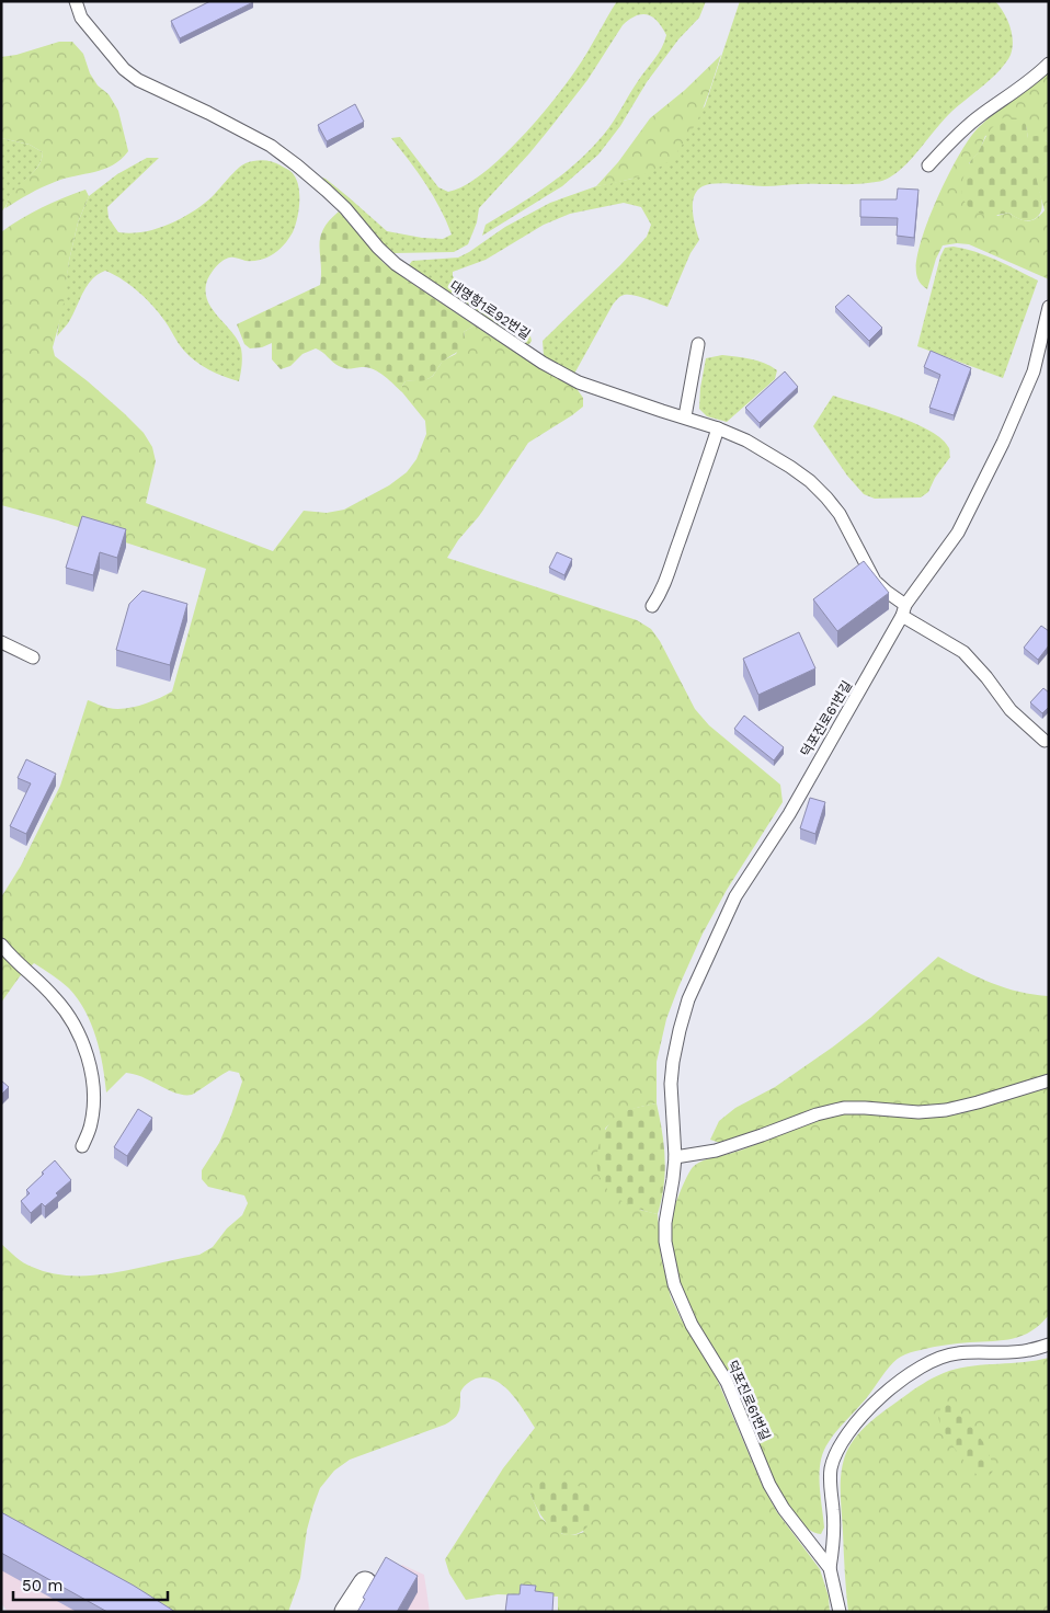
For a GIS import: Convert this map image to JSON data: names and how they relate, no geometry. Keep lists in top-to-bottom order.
{
  "streets": {
    "lane": ["대명항1로92번길", "덕포진로61번길"]
  },
  "crossings": [
    ["대명항1로92번길", "덕포진로61번길"]
  ],
  "scale_bar": "50 m"
}
